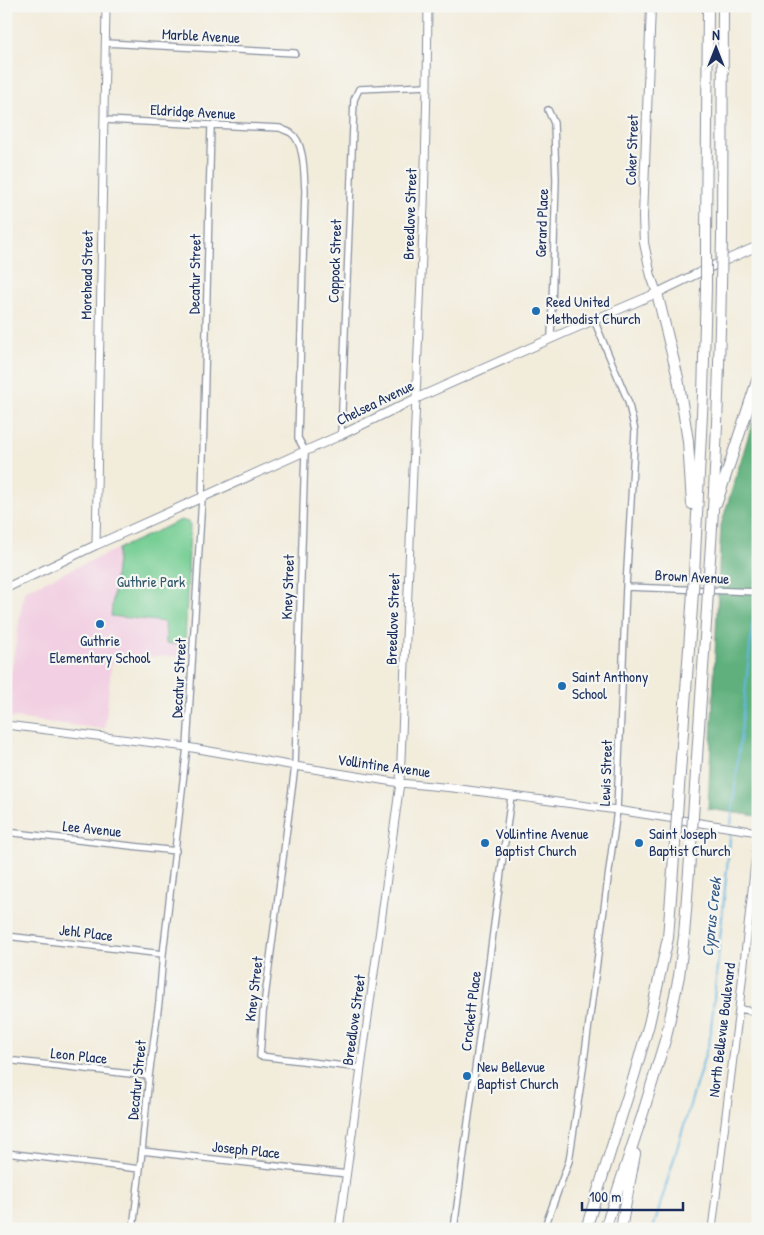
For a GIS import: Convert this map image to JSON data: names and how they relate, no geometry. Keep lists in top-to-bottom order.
{
  "streets": {
    "main road": ["Coker Street", "Chelsea Avenue"],
    "street": [
      "Marble Avenue",
      "Eldridge Avenue",
      "Breedlove Street",
      "Gerard Place",
      "Coppock Street",
      "Decatur Street",
      "Morehead Street",
      "Brown Avenue",
      "Kney Street",
      "Vollintine Avenue",
      "Lewis Street",
      "Lee Avenue",
      "Jehl Place",
      "Crockett Place",
      "North Bellevue Boulevard",
      "Leon Place",
      "Joseph Place"
    ]
  },
  "crossings": [
    ["Marble Avenue", "Morehead Street"],
    ["Eldridge Avenue", "Decatur Street"],
    ["Eldridge Avenue", "Morehead Street"],
    ["Eldridge Avenue", "Kney Street"],
    ["Coker Street", "Chelsea Avenue"],
    ["Breedlove Street", "Coppock Street"],
    ["Breedlove Street", "Chelsea Avenue"],
    ["Breedlove Street", "Kney Street"],
    ["Breedlove Street", "Vollintine Avenue"],
    ["Breedlove Street", "Joseph Place"],
    ["Gerard Place", "Chelsea Avenue"],
    ["Coppock Street", "Chelsea Avenue"],
    ["Decatur Street", "Chelsea Avenue"],
    ["Decatur Street", "Vollintine Avenue"],
    ["Decatur Street", "Lee Avenue"],
    ["Decatur Street", "Jehl Place"],
    ["Decatur Street", "Leon Place"],
    ["Decatur Street", "Joseph Place"],
    ["Morehead Street", "Chelsea Avenue"],
    ["Chelsea Avenue", "Kney Street"],
    ["Chelsea Avenue", "Lewis Street"],
    ["Brown Avenue", "Lewis Street"],
    ["Kney Street", "Vollintine Avenue"],
    ["Vollintine Avenue", "Lewis Street"],
    ["Vollintine Avenue", "Crockett Place"],
    ["Vollintine Avenue", "North Bellevue Boulevard"]
  ],
  "water": ["Cyprus Creek"],
  "parks": ["Guthrie Park"],
  "places": [
    "Reed United Methodist Church",
    "Guthrie Elementary School",
    "Saint Anthony School",
    "Vollintine Avenue Baptist Church",
    "Saint Joseph Baptist Church",
    "New Bellevue Baptist Church"
  ],
  "scale_bar": "100 m",
  "north": "top"
}
